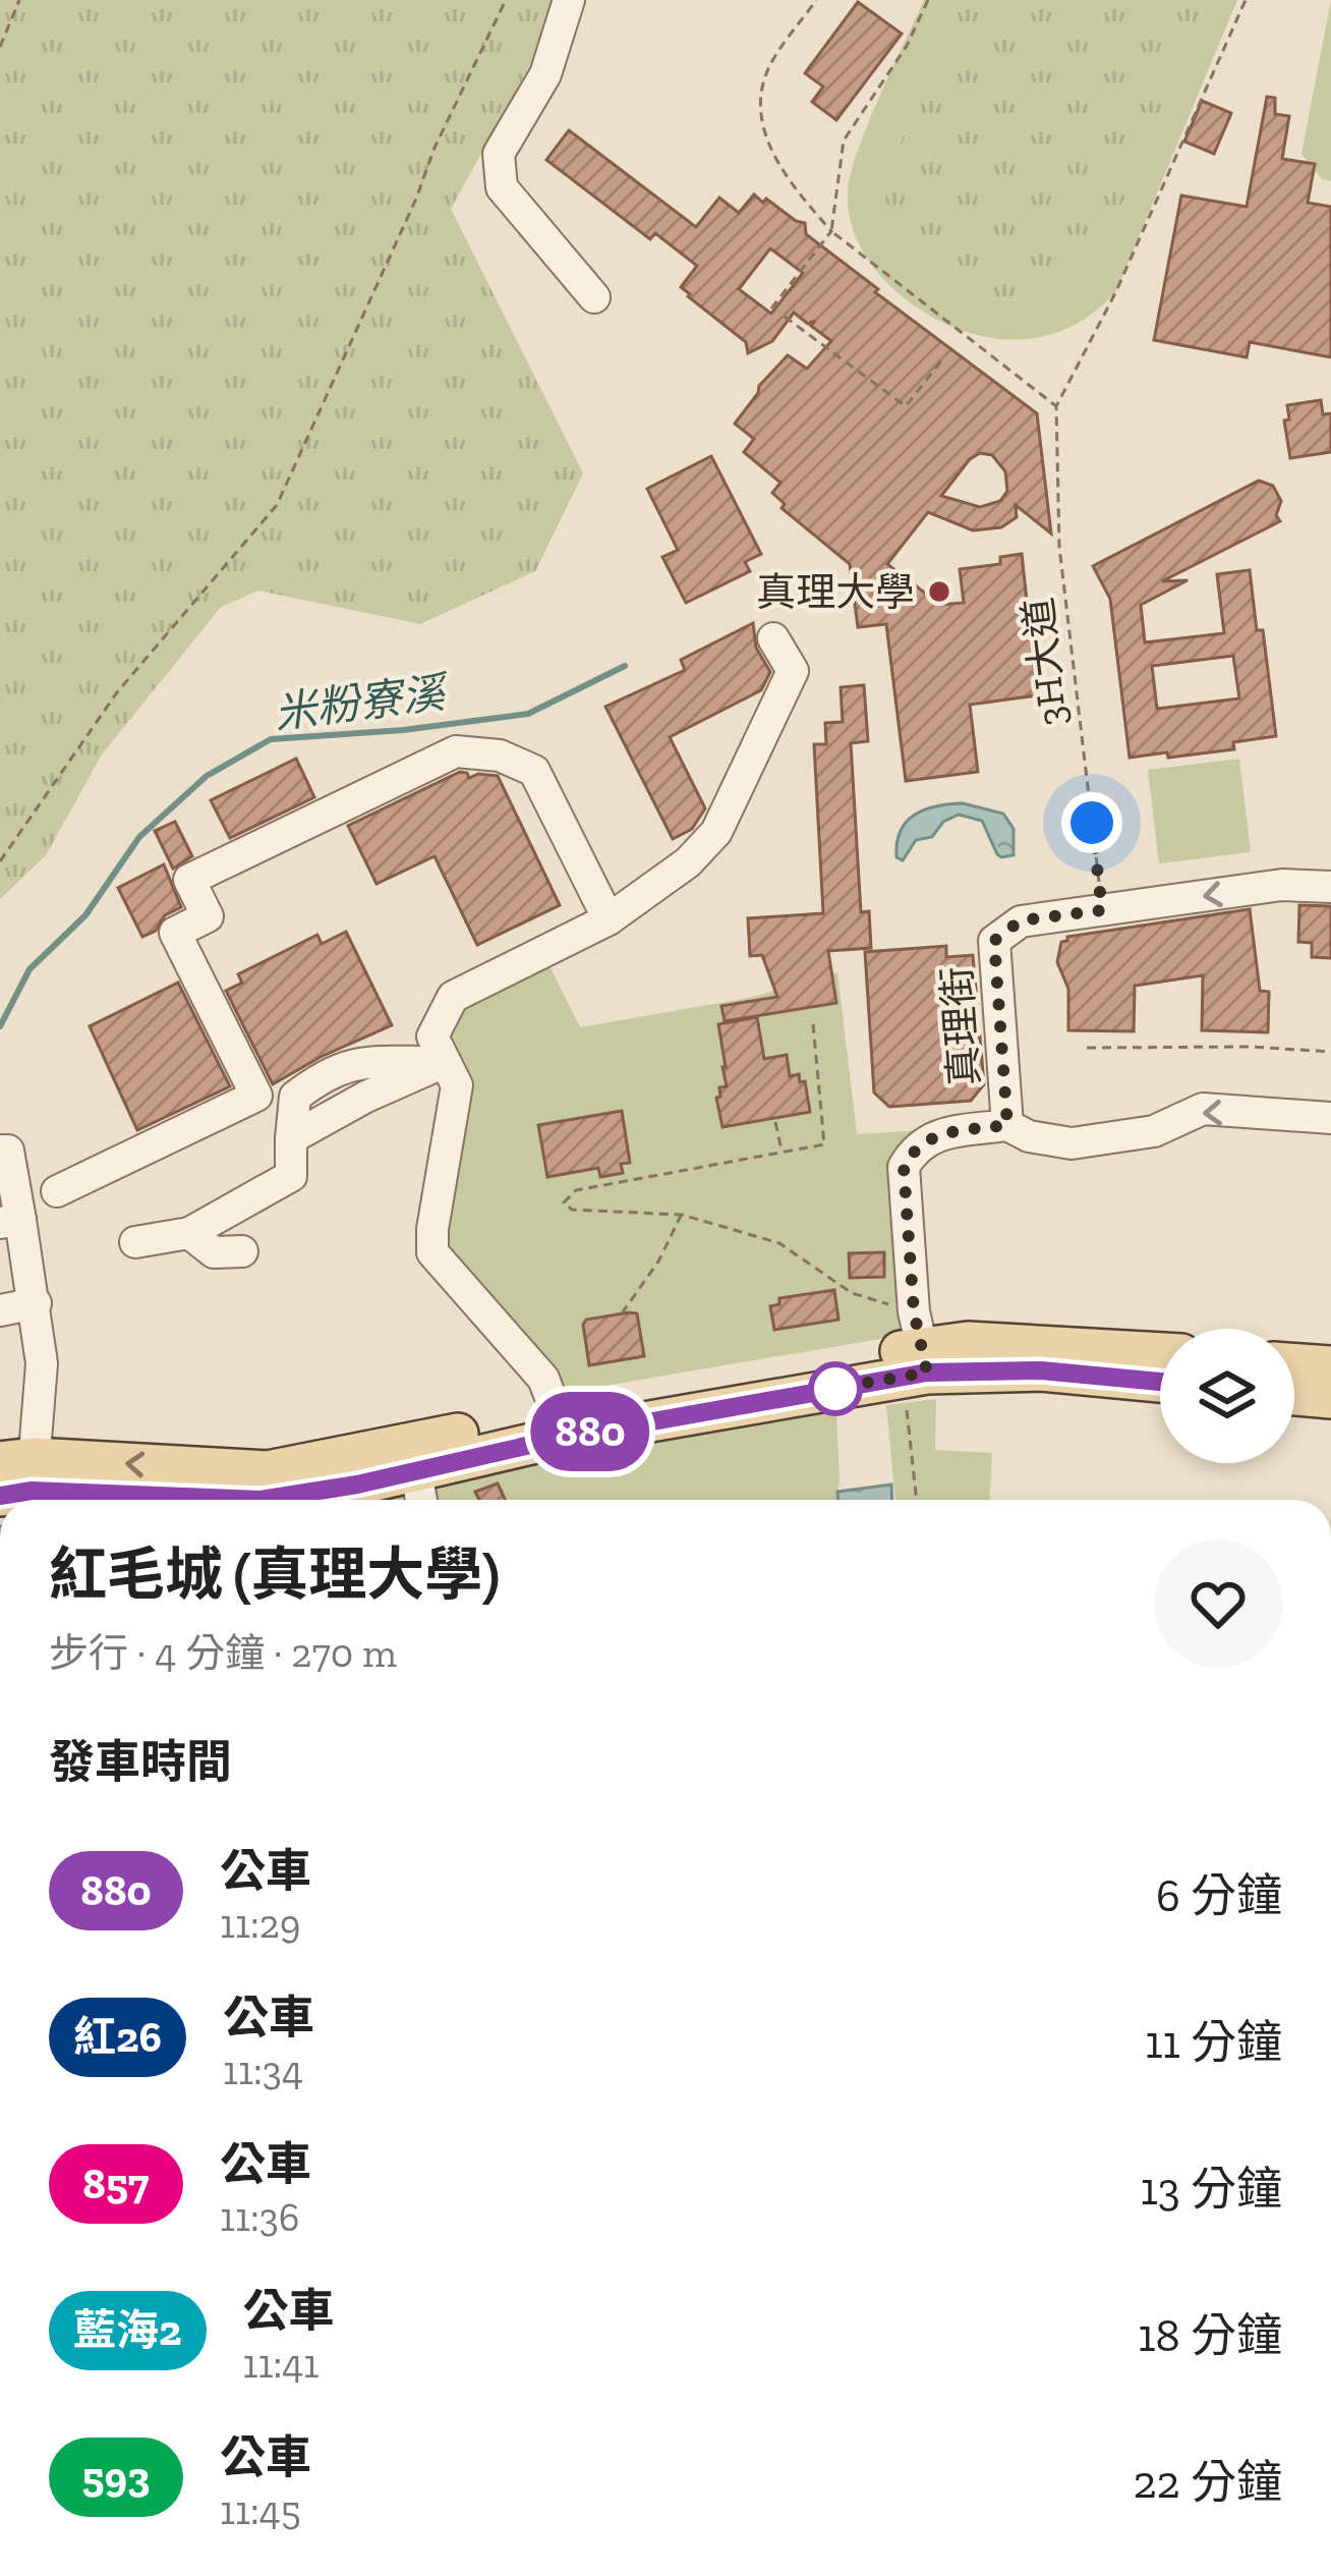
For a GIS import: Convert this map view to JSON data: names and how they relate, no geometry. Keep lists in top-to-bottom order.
{
  "streets": {
    "street": ["真理街"],
    "path": ["3H大道"]
  },
  "crossings": [
    ["3H大道", "真理街"]
  ],
  "water": ["米粉寮溪"],
  "places": ["真理大學"],
  "lines": ["bus line 880"],
  "page": {
    "on_map": "880",
    "heading": [
      ["紅毛城 (真理大學)", "步行 · 4 分鐘 · 270 m"],
      "發車時間"
    ],
    "list": [
      {
        "mark": "880",
        "name": "公車",
        "note": "11:29",
        "value": "6 分鐘"
      },
      {
        "mark": "紅26",
        "name": "公車",
        "note": "11:34",
        "value": "11 分鐘"
      },
      {
        "mark": "857",
        "name": "公車",
        "note": "11:36",
        "value": "13 分鐘"
      },
      {
        "mark": "藍海2",
        "name": "公車",
        "note": "11:41",
        "value": "18 分鐘"
      },
      {
        "mark": "593",
        "name": "公車",
        "note": "11:45",
        "value": "22 分鐘"
      }
    ]
  }
}
